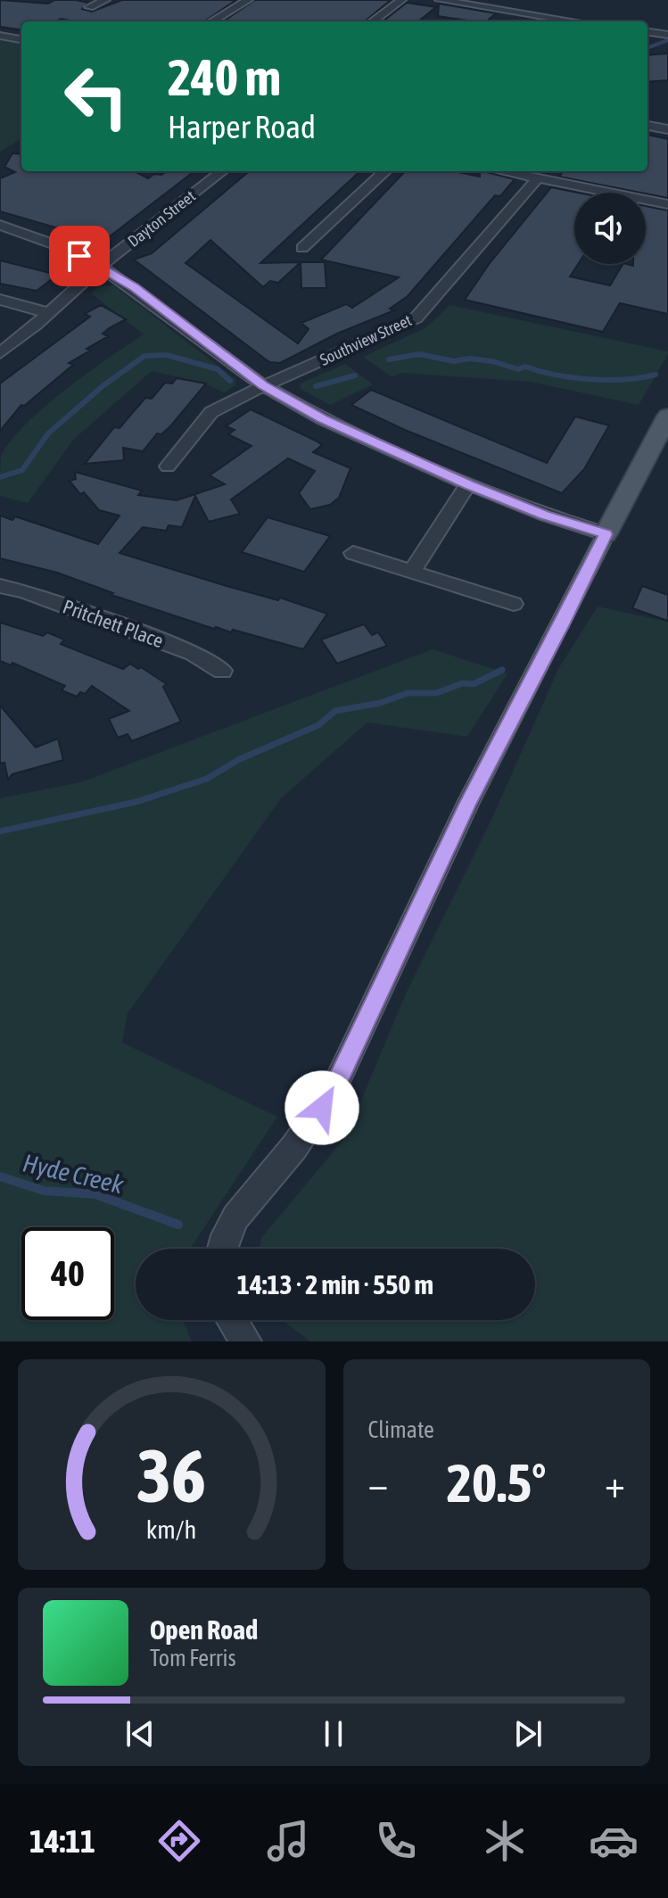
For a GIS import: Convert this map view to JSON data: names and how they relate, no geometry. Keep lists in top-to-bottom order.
{
  "streets": {
    "street": ["Dayton Street", "Southview Street", "Pritchett Place"]
  },
  "water": ["Hyde Creek"],
  "page": {
    "turn": ["240 m", "Harper Road"],
    "limit": "40",
    "trip": "14:13 · 2 min · 550 m",
    "tile": "Climate",
    "heat": ["−", "20.5°", "+"],
    "song": ["Open Road", "Tom Ferris"],
    "tabs": "14:11",
    "gauge": ["36", "km/h"]
  }
}
